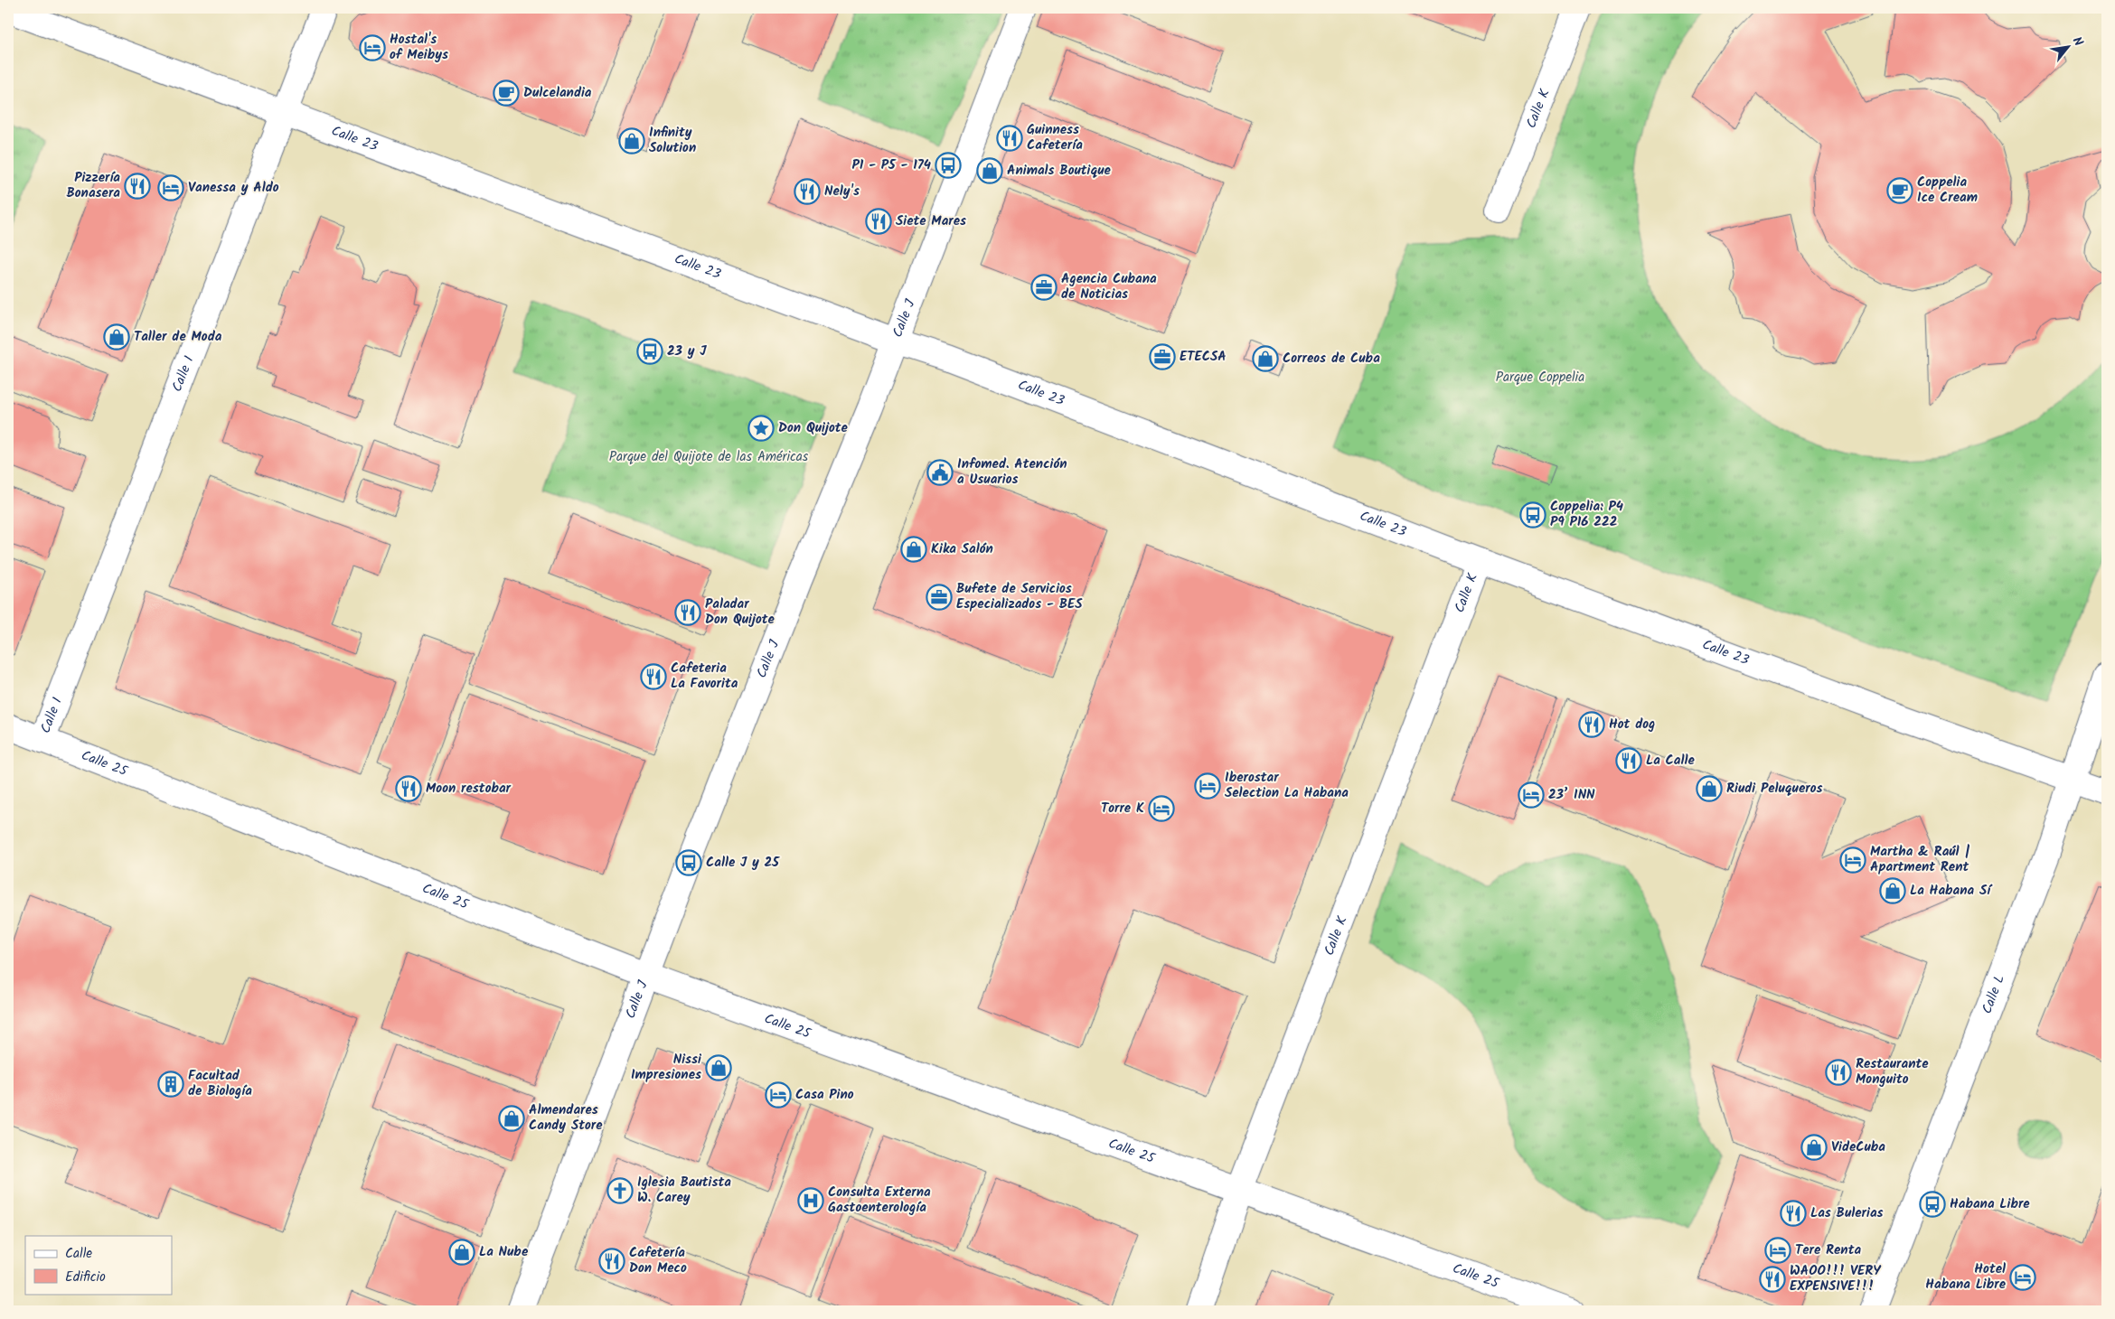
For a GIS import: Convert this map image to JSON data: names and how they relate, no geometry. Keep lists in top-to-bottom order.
{
  "streets": {
    "street": [
      "Calle K",
      "Calle 23",
      "Calle J",
      "Calle I",
      "Calle 25",
      "Calle L"
    ]
  },
  "crossings": [
    ["Calle K", "Calle 23"],
    ["Calle K", "Calle 25"],
    ["Calle 23", "Calle J"],
    ["Calle 23", "Calle I"],
    ["Calle 23", "Calle L"],
    ["Calle J", "Calle 25"],
    ["Calle I", "Calle 25"]
  ],
  "parks": ["Parque Coppelia", "Parque del Quijote de las Américas"],
  "places": {
    "hotel": [
      "Hostal's of Meibys",
      "Vanessa y Aldo",
      "Iberostar Selection La Habana",
      "23’ INN",
      "Torre K",
      "Martha & Raúl | Apartment Rent",
      "Casa Pino",
      "Tere Renta",
      "Hotel Habana Libre"
    ],
    "cafe": ["Dulcelandia", "Coppelia Ice Cream"],
    "restaurant": [
      "Guinness Cafetería",
      "Pizzería Bonasera",
      "Nely's",
      "Siete Mares",
      "Paladar Don Quijote",
      "Cafeteria La Favorita",
      "Hot dog",
      "La Calle",
      "Moon restobar",
      "Restaurante Monguito",
      "Las Bulerias",
      "Cafetería Don Meco",
      "WAOO!!! VERY EXPENSIVE!!!"
    ],
    "shop": [
      "Infinity Solution",
      "Animals Boutique",
      "Taller de Moda",
      "Correos de Cuba",
      "Kika Salón",
      "Riudi Peluqueros",
      "La Habana Sí",
      "Nissi Impresiones",
      "Almendares Candy Store",
      "VideCuba",
      "La Nube"
    ],
    "bus stop": [
      "P1 - P5 - 174",
      "23 y J",
      "Coppelia: P4 P9 P16 222",
      "Calle J y 25",
      "Habana Libre"
    ],
    "office": ["Agencia Cubana de Noticias", "ETECSA", "Bufete de Servicios Especializados - BES"],
    "place": ["Don Quijote"],
    "public building": ["Infomed. Atención a Usuarios"],
    "building": ["Facultad de Biología"],
    "church": ["Iglesia Bautista W. Carey"],
    "hospital": ["Consulta Externa Gastoenterología"]
  },
  "legend": ["Calle", "Edificio"],
  "north": "top right"
}
